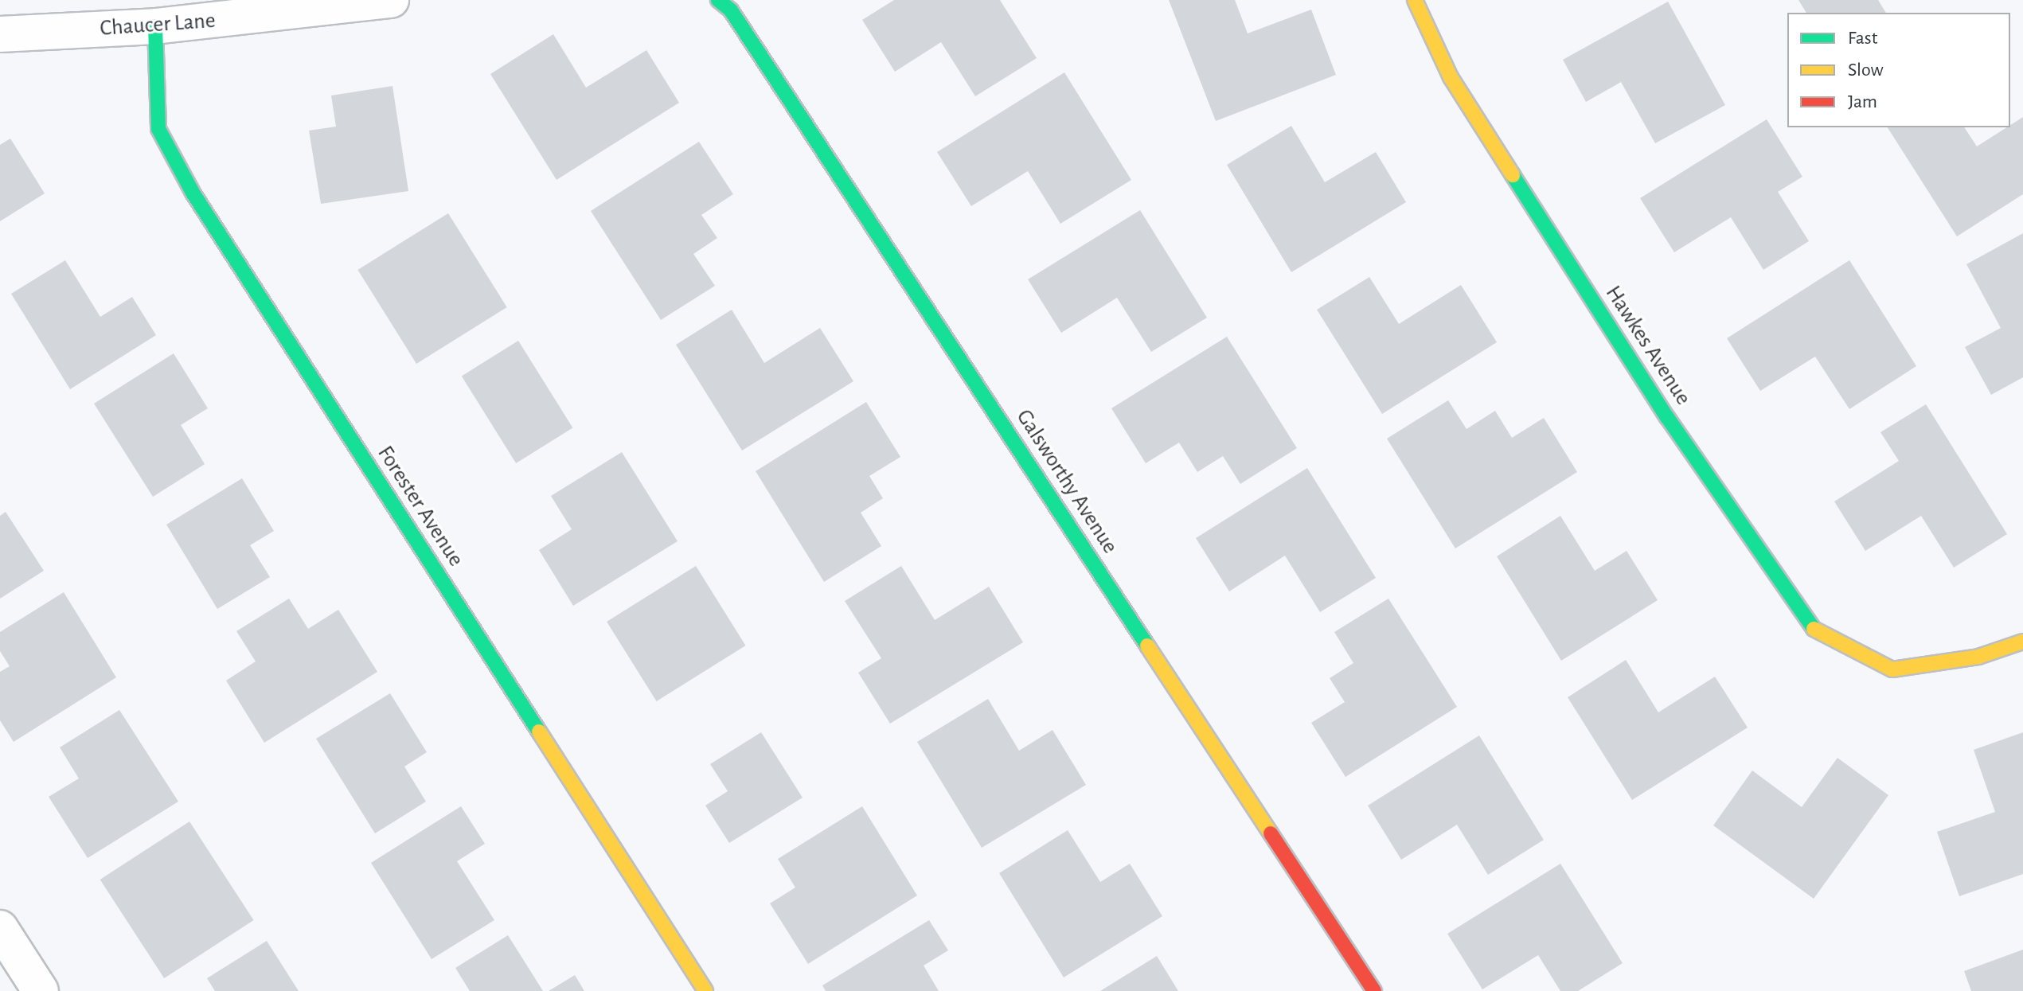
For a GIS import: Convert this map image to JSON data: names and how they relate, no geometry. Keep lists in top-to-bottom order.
{
  "streets": {
    "street": [
      "Chaucer Lane",
      "Hawkes Avenue",
      "Galsworthy Avenue",
      "Forester Avenue"
    ]
  },
  "crossings": [
    ["Chaucer Lane", "Forester Avenue"]
  ],
  "legend": ["Fast", "Slow", "Jam"]
}
